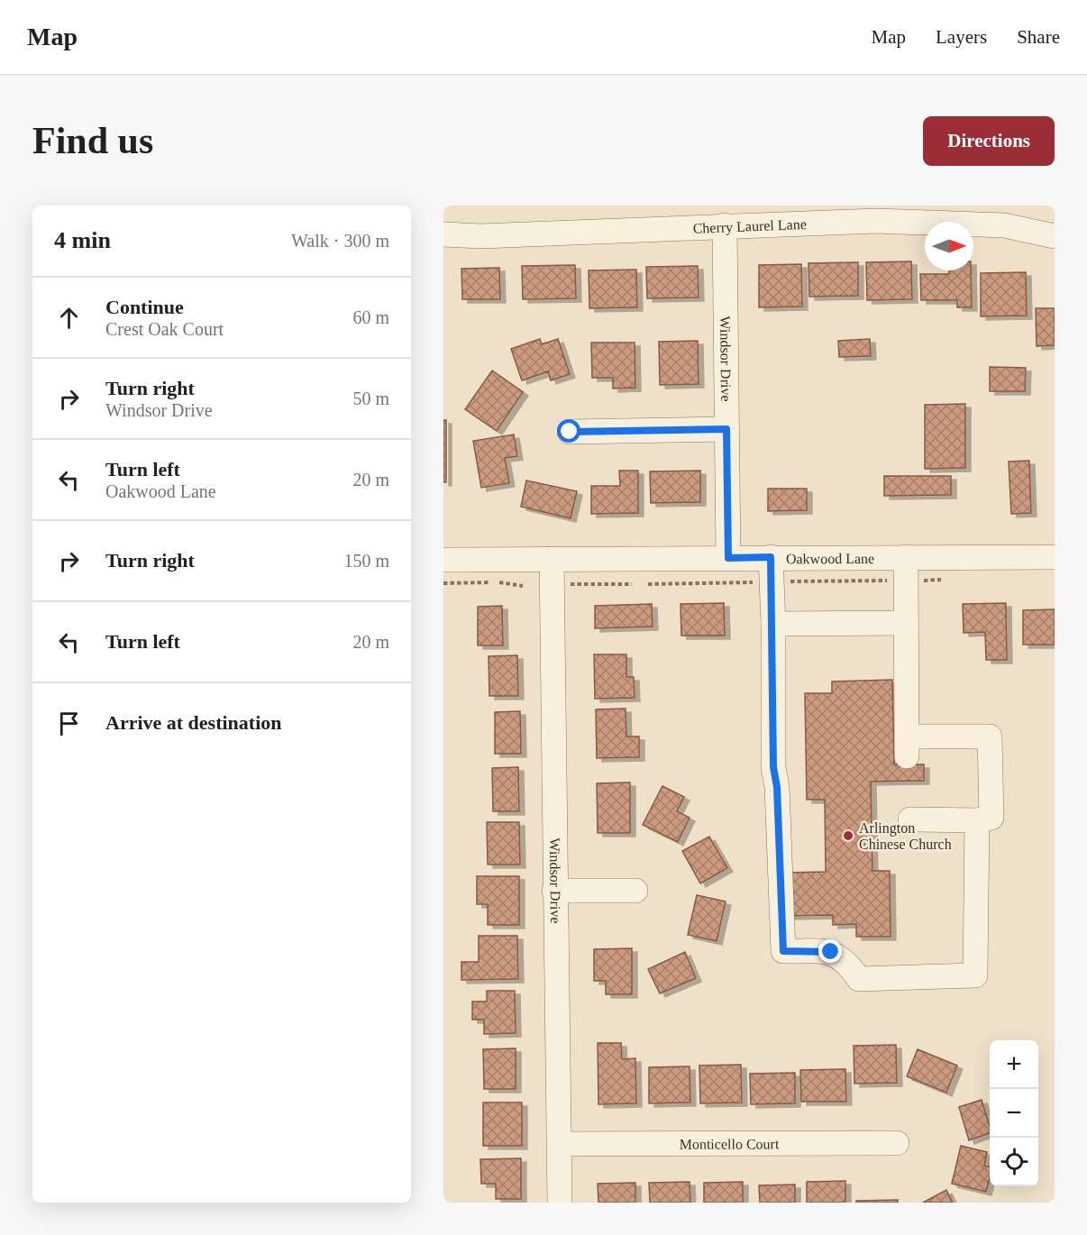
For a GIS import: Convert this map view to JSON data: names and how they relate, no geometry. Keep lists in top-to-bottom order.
{
  "streets": {
    "street": [
      "Cherry Laurel Lane",
      "Windsor Drive",
      "Oakwood Lane",
      "Monticello Court"
    ]
  },
  "crossings": [
    ["Cherry Laurel Lane", "Windsor Drive"],
    ["Windsor Drive", "Oakwood Lane"],
    ["Windsor Drive", "Monticello Court"]
  ],
  "places": ["Arlington Chinese Church"],
  "north": "right",
  "page": {
    "header": "Map",
    "nav": ["Map", "Layers", "Share"],
    "buttons": "Directions",
    "title": "Find us",
    "heading": ["4 min", "Walk · 300 m"],
    "list": [
      ["Continue", "Crest Oak Court", "60 m"],
      ["Turn right", "Windsor Drive", "50 m"],
      ["Turn left", "Oakwood Lane", "20 m"],
      ["Turn right", "150 m"],
      ["Turn left", "20 m"],
      "Arrive at destination"
    ],
    "map_buttons": ["+", "−"]
  }
}
